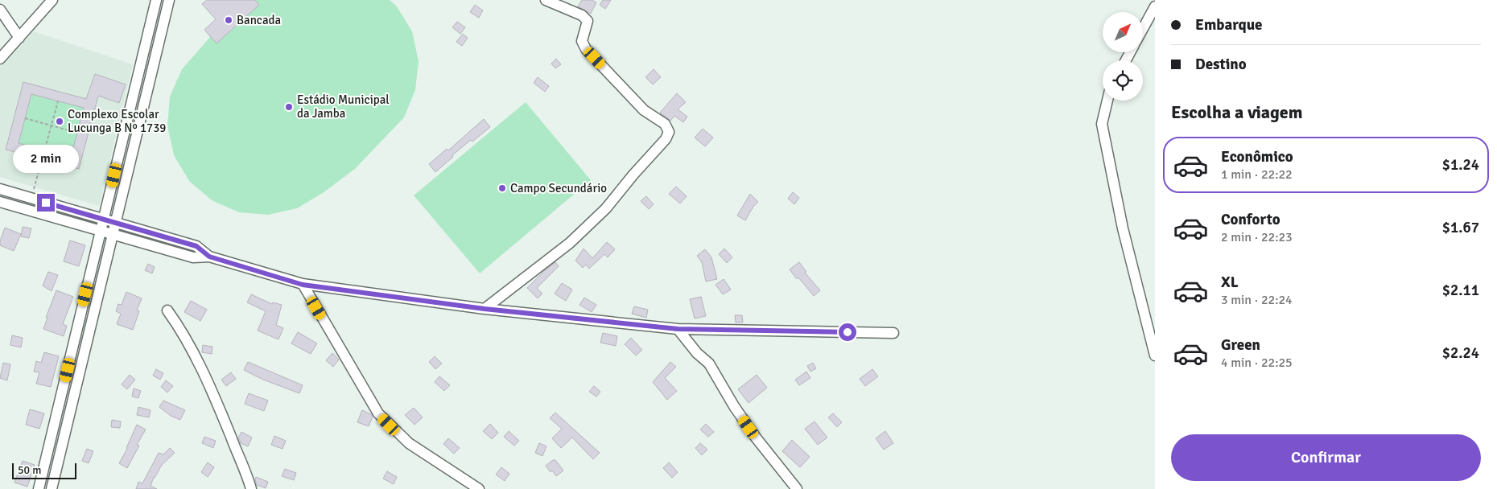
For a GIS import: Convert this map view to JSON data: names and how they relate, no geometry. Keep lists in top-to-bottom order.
{
  "places": [
    "Bancada",
    "Estádio Municipal da Jamba",
    "Complexo Escolar Lucunga B Nº 1739",
    "Campo Secundário"
  ],
  "scale_bar": "50 m",
  "north": "top right",
  "page": {
    "banner": ["Embarque", "Destino"],
    "heading": "Escolha a viagem",
    "list": [
      {
        "name": "Econômico",
        "note": "1 min · 22:22",
        "value": "$1.24"
      },
      {
        "name": "Conforto",
        "note": "2 min · 22:23",
        "value": "$1.67"
      },
      {
        "name": "XL",
        "note": "3 min · 22:24",
        "value": "$2.11"
      },
      {
        "name": "Green",
        "note": "4 min · 22:25",
        "value": "$2.24"
      }
    ],
    "bubble": "2 min",
    "buttons": "Confirmar",
    "scale": "50 m"
  }
}
